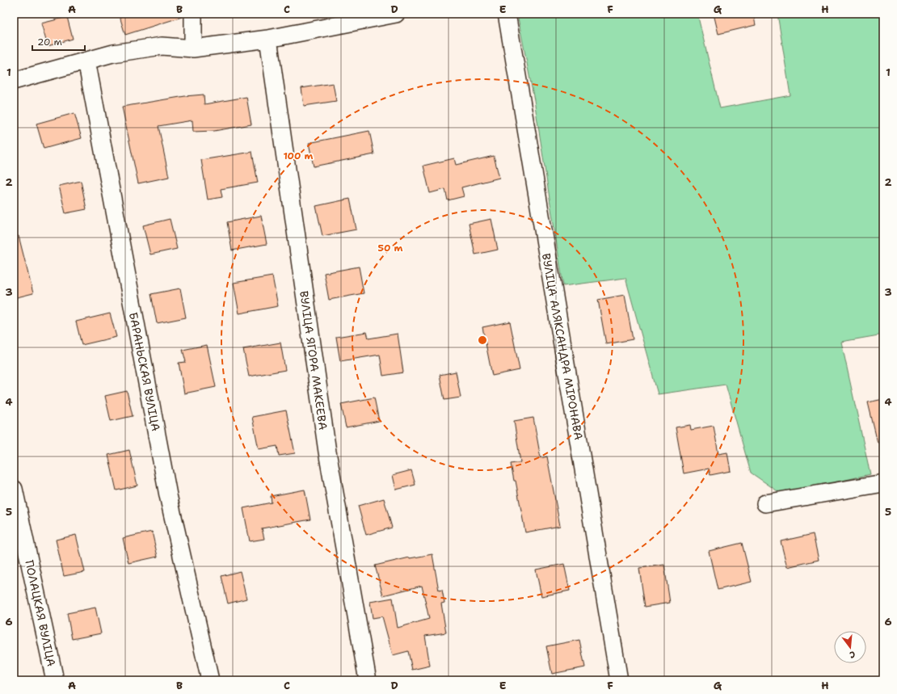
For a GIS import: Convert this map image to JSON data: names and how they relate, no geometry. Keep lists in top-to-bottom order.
{
  "streets": {
    "street": [
      "ВУЛІЦА АЛЯКСАНДРА МІРОНАВА",
      "ВУЛІЦА ЯГОРА МАКЕЕВА",
      "БАРАНЬСКАЯ ВУЛІЦА",
      "ПОЛАЦКАЯ ВУЛІЦА"
    ]
  },
  "scale_bar": "20 m",
  "north": "bottom",
  "grid": {
    "columns": [
      "A",
      "B",
      "C",
      "D",
      "E",
      "F",
      "G",
      "H"
    ],
    "rows": [
      "1",
      "2",
      "3",
      "4",
      "5",
      "6"
    ]
  },
  "rings": ["100 m", "50 m"]
}
